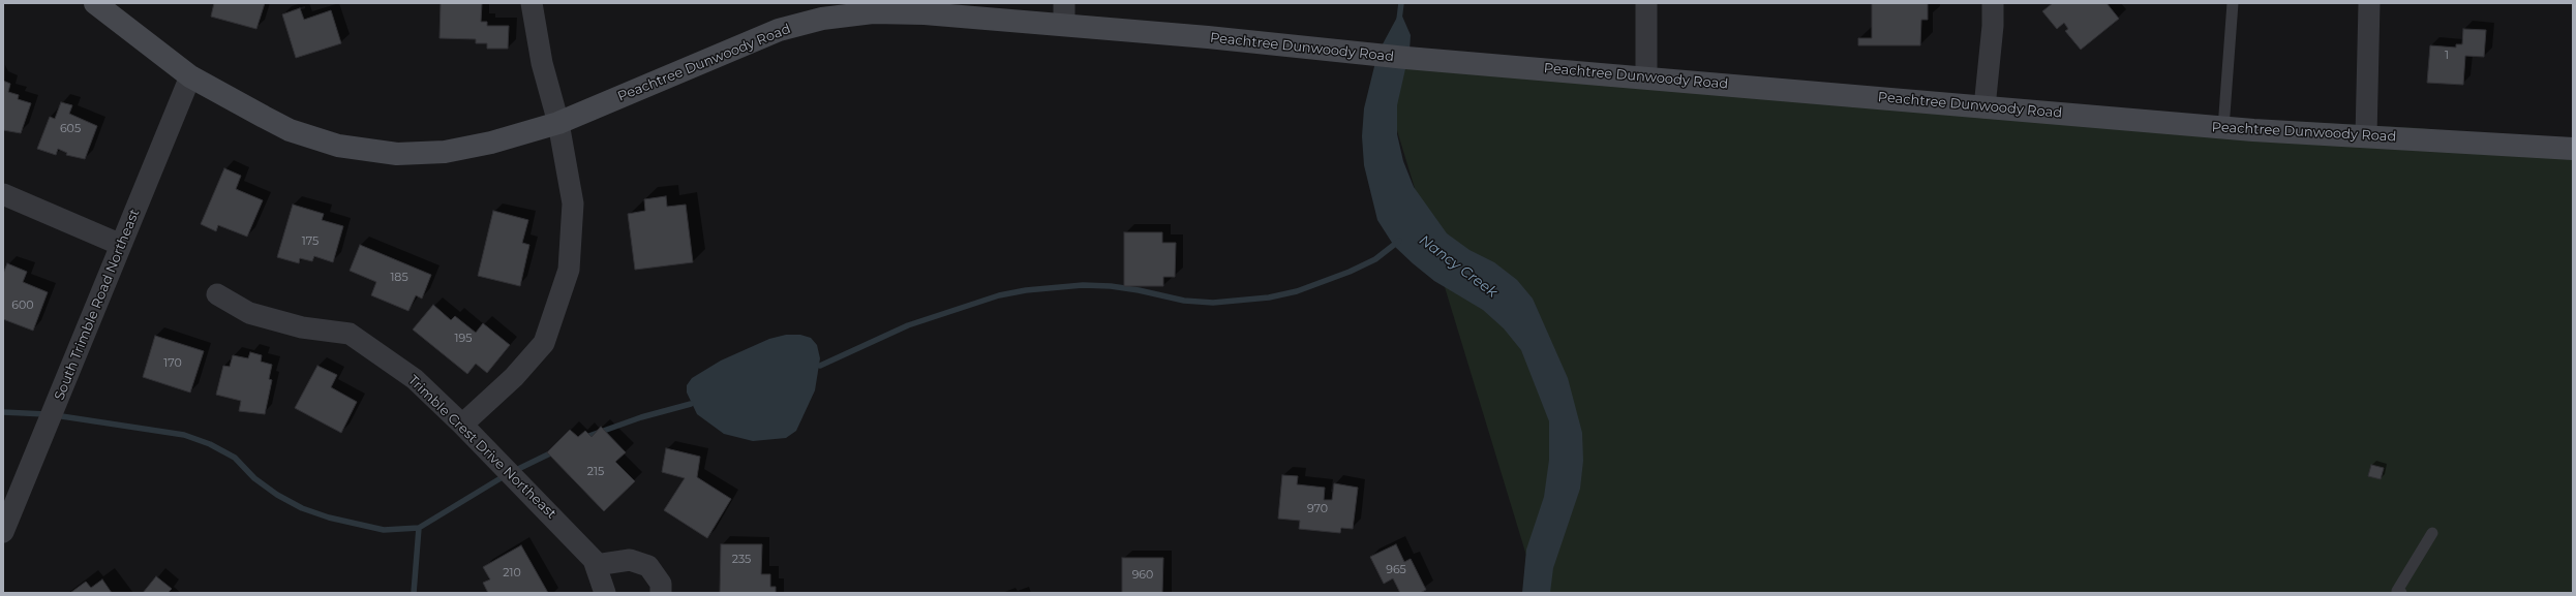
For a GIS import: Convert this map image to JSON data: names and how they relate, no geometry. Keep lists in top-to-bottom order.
{
  "streets": {
    "main road": ["Peachtree Dunwoody Road"],
    "street": ["South Trimble Road Northeast", "Trimble Crest Drive Northeast"]
  },
  "crossings": [
    ["Peachtree Dunwoody Road", "South Trimble Road Northeast"]
  ],
  "water": ["Nancy Creek"],
  "house_numbers": [
    "1",
    "605",
    "175",
    "185",
    "600",
    "195",
    "170",
    "215",
    "970",
    "235",
    "965",
    "210",
    "960"
  ]
}
